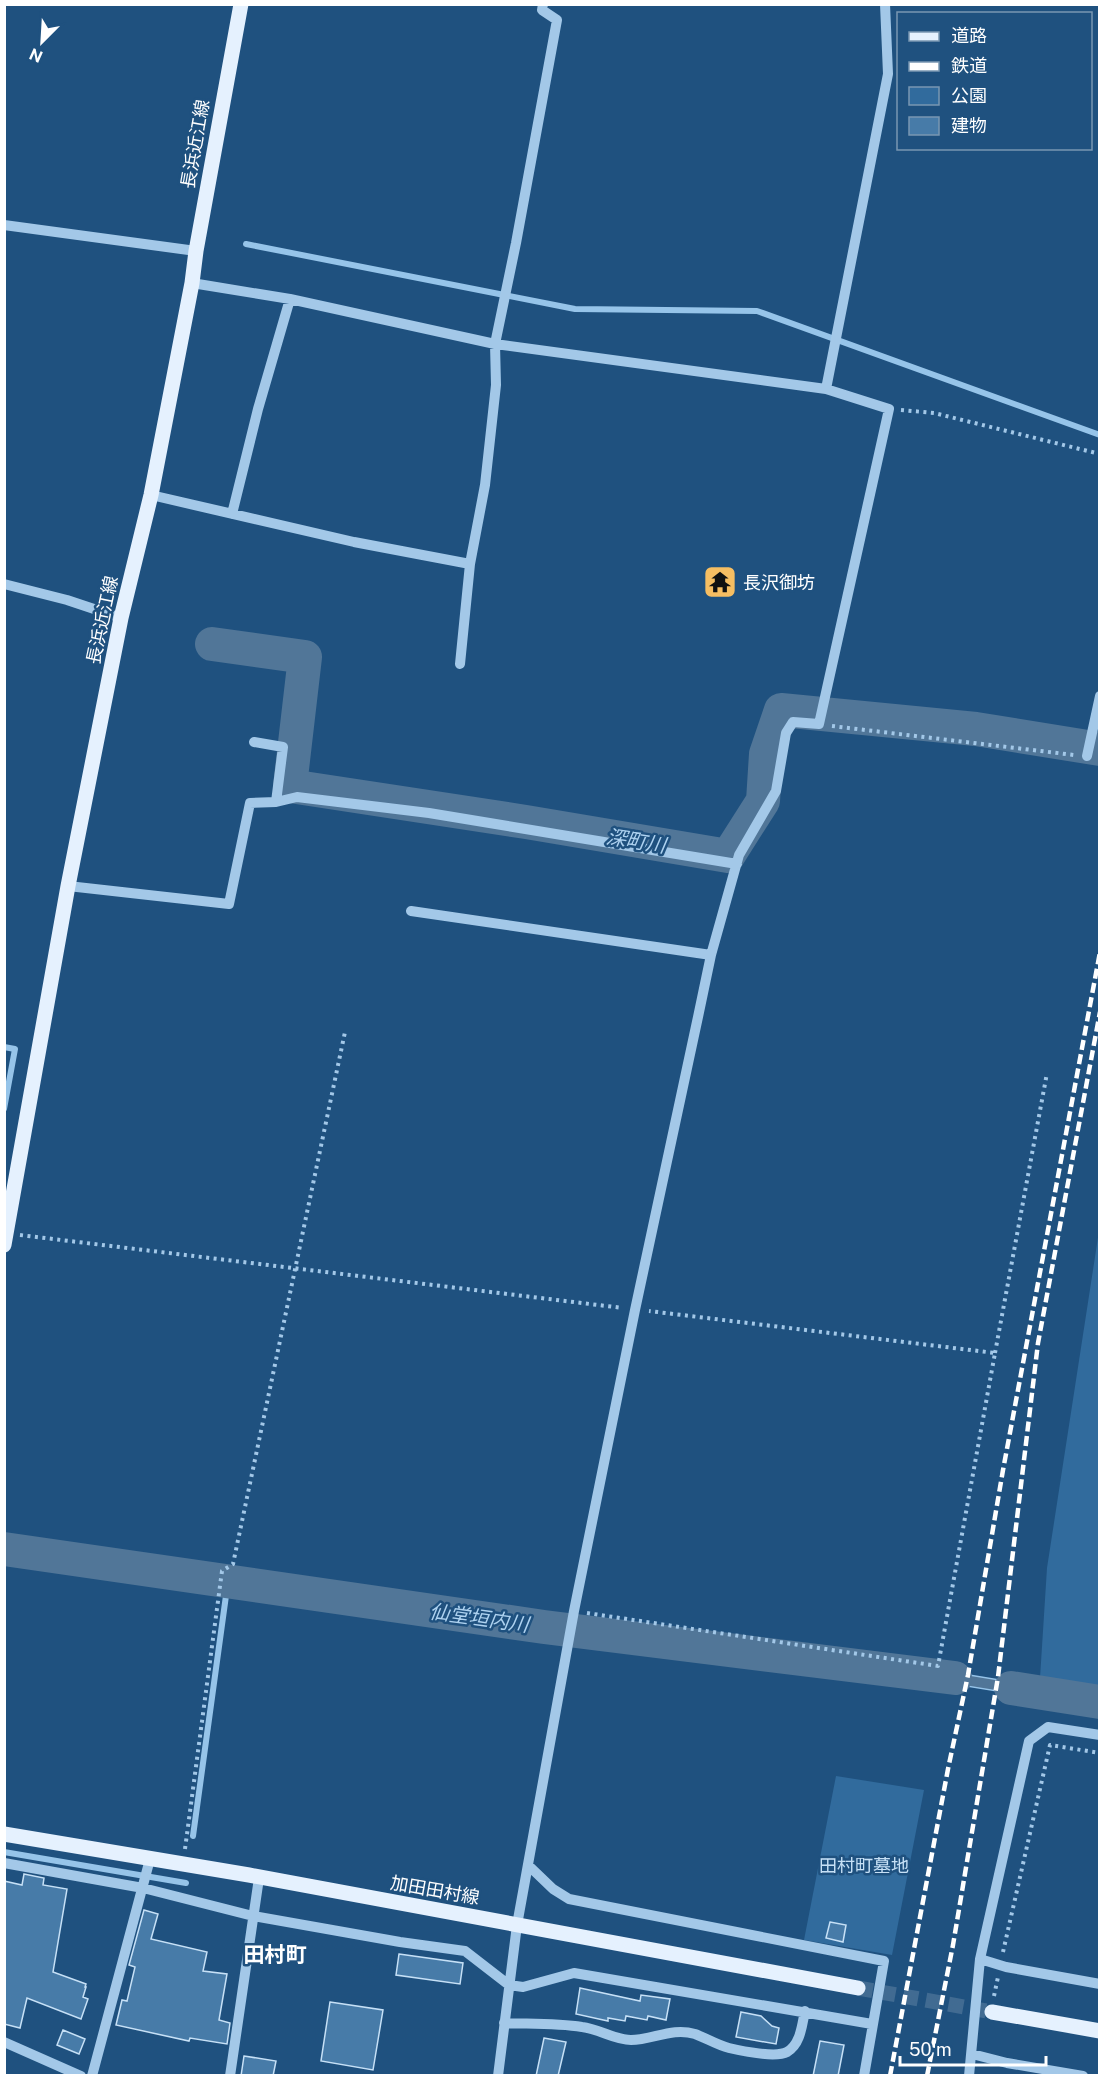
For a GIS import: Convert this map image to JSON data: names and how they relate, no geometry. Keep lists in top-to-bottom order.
{
  "streets": {
    "main road": ["長浜近江線", "加田田村線"]
  },
  "districts": ["田村町"],
  "water": ["深町川", "仙堂垣内川"],
  "parks": ["田村町墓地"],
  "places": {
    "temple": ["長沢御坊"]
  },
  "legend": [
    "道路",
    "鉄道",
    "公園",
    "建物"
  ],
  "scale_bar": "50 m",
  "north": "bottom left"
}
